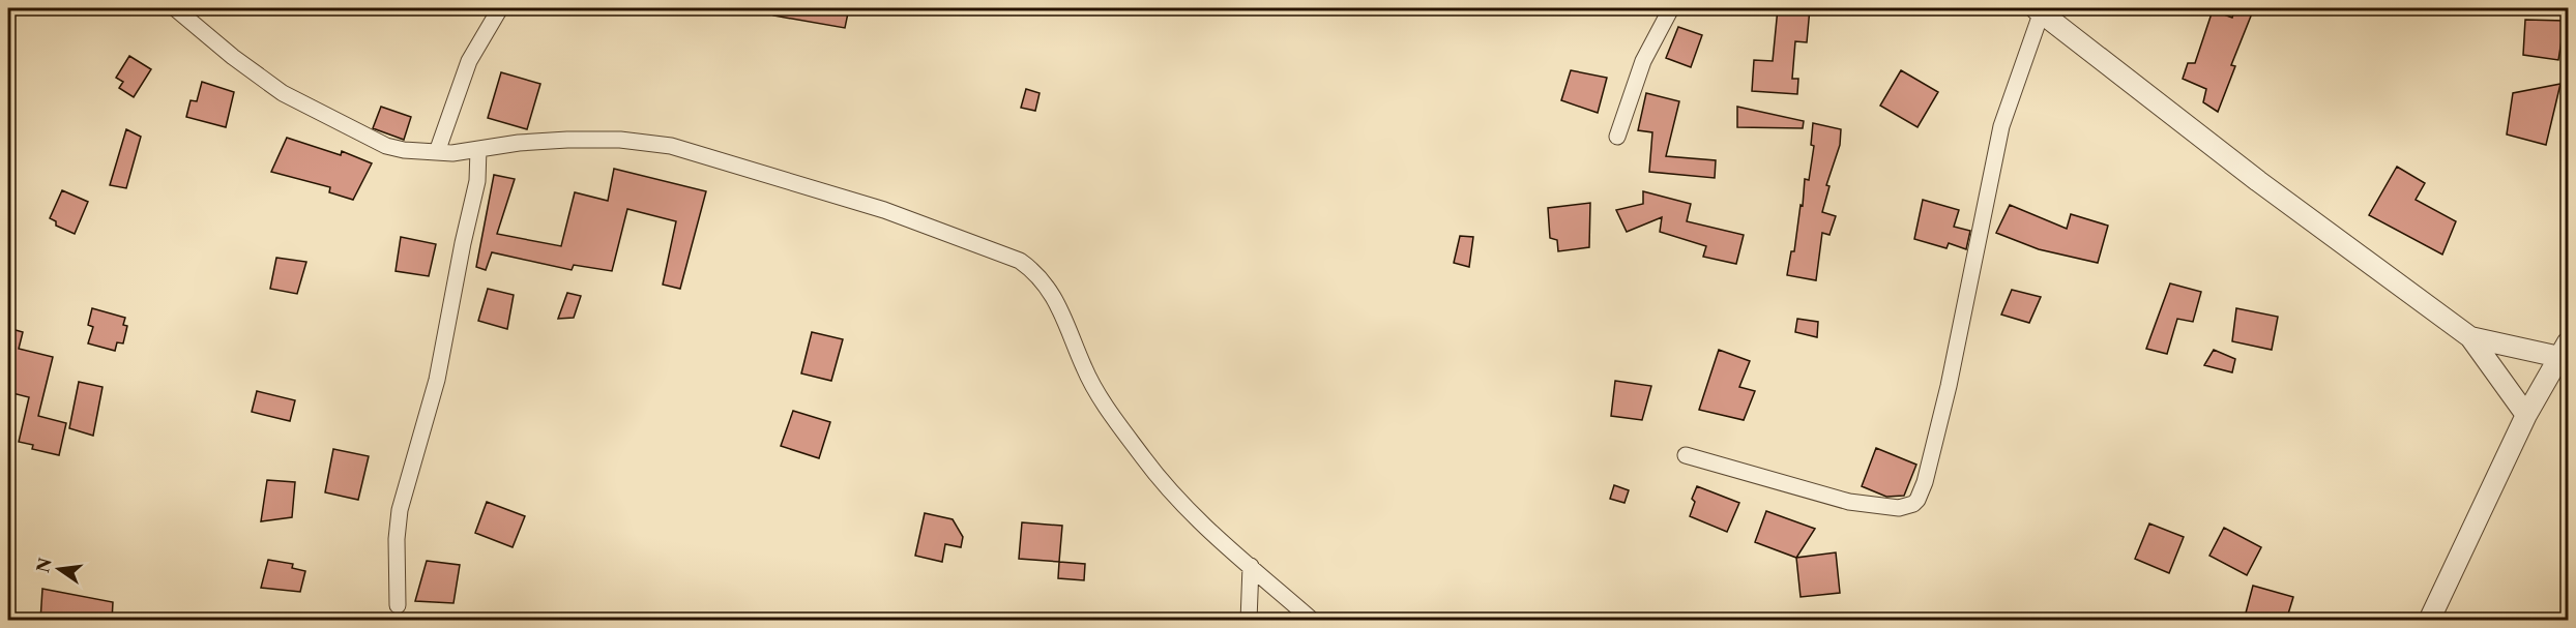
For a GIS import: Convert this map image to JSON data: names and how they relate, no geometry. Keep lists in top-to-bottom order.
{
  "north": "left"
}
